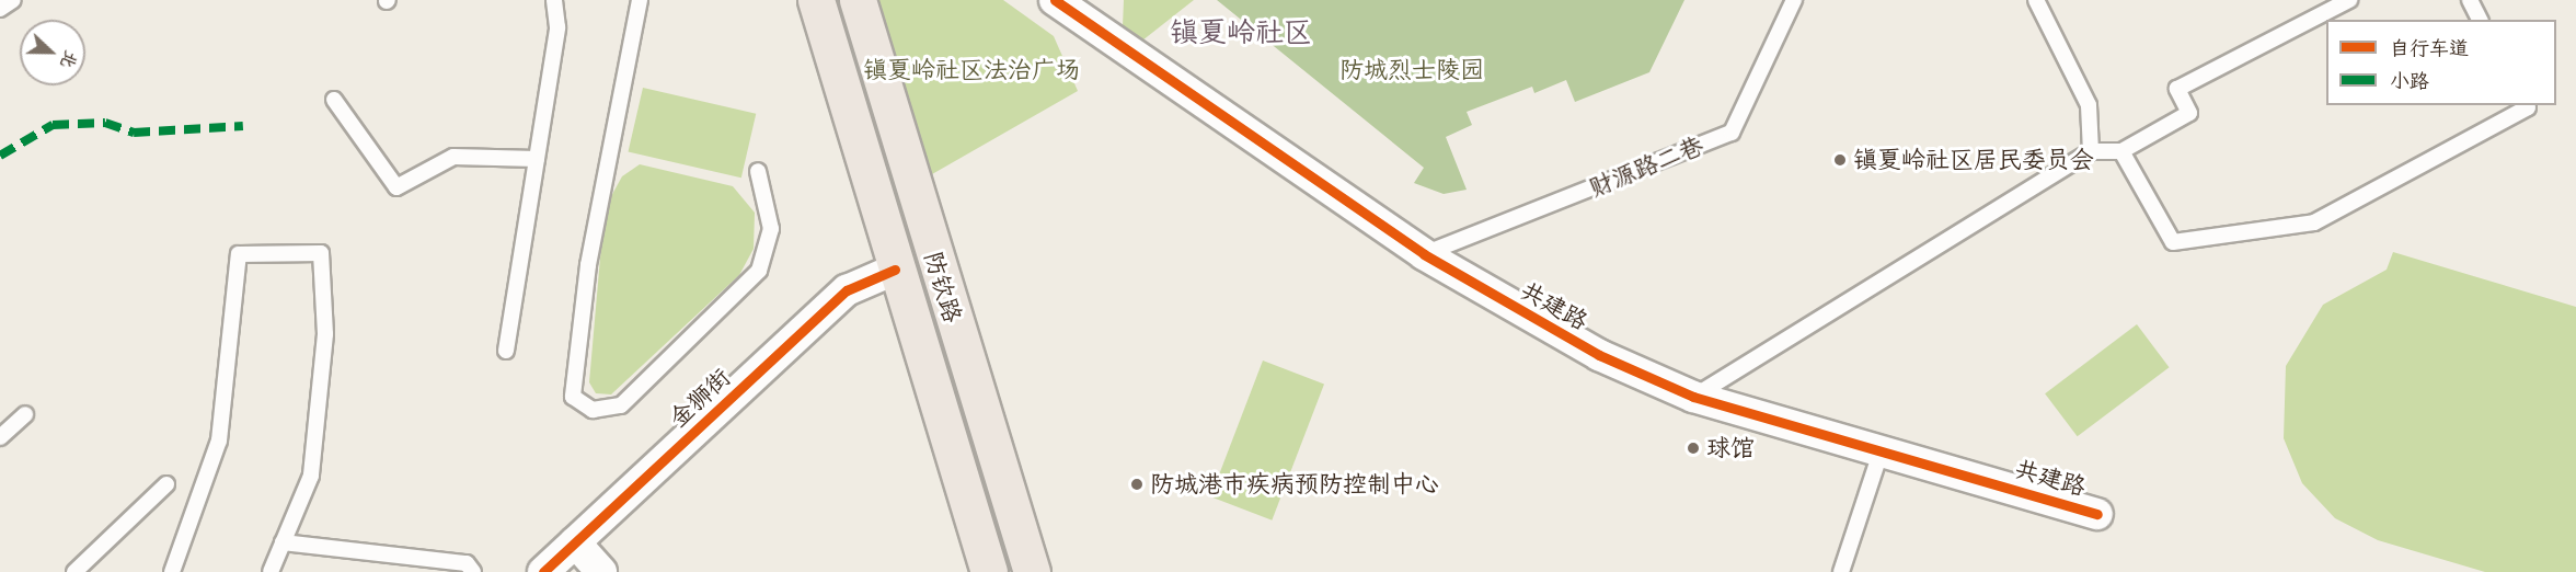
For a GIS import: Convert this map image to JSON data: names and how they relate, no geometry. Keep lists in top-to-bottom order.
{
  "streets": {
    "main road": ["防钦路"],
    "street": ["共建路", "金狮街"],
    "lane": ["财源路二巷"]
  },
  "crossings": [
    ["财源路二巷", "共建路"],
    ["防钦路", "金狮街"]
  ],
  "districts": ["镇夏岭社区"],
  "parks": ["镇夏岭社区法治广场", "防城烈士陵园"],
  "places": ["镇夏岭社区居民委员会", "球馆", "防城港市疾病预防控制中心"],
  "legend": ["自行车道", "小路"],
  "north": "right"
}
